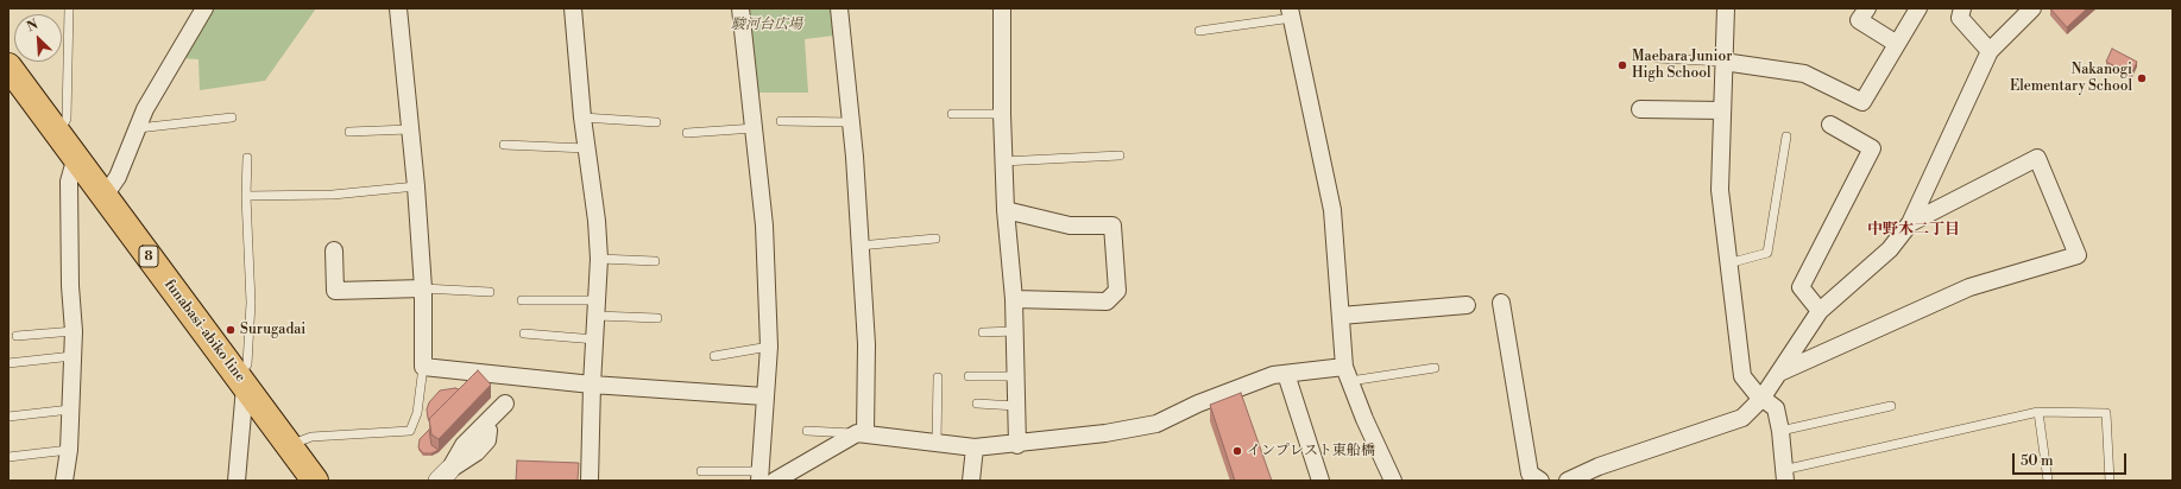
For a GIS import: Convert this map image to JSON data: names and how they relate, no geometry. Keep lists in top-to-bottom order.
{
  "streets": {
    "main road": ["8", "funabasi-abiko line"]
  },
  "districts": ["中野木二丁目"],
  "parks": ["駿河台広場"],
  "places": [
    "Maebara Junior High School",
    "Nakanogi Elementary School",
    "Surugadai",
    "インプレスト東船橋"
  ],
  "scale_bar": "50 m",
  "north": "top left"
}
